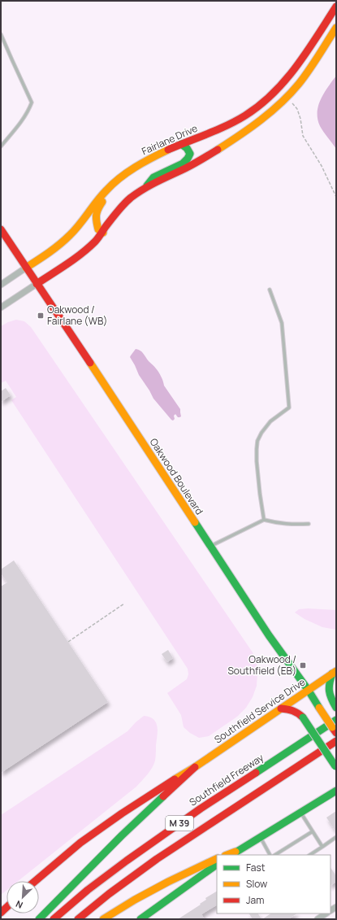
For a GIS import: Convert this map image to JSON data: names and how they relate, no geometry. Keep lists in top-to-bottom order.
{
  "streets": {
    "main road": [
      "Fairlane Drive",
      "Oakwood Boulevard",
      "Southfield Service Drive",
      "Southfield Freeway",
      "M 39"
    ]
  },
  "crossings": [
    ["Fairlane Drive", "Oakwood Boulevard"],
    ["Oakwood Boulevard", "Southfield Service Drive"]
  ],
  "places": {
    "transit": ["Oakwood / Fairlane (WB)", "Oakwood / Southfield (EB)"]
  },
  "legend": ["Fast", "Slow", "Jam"],
  "north": "bottom left"
}
